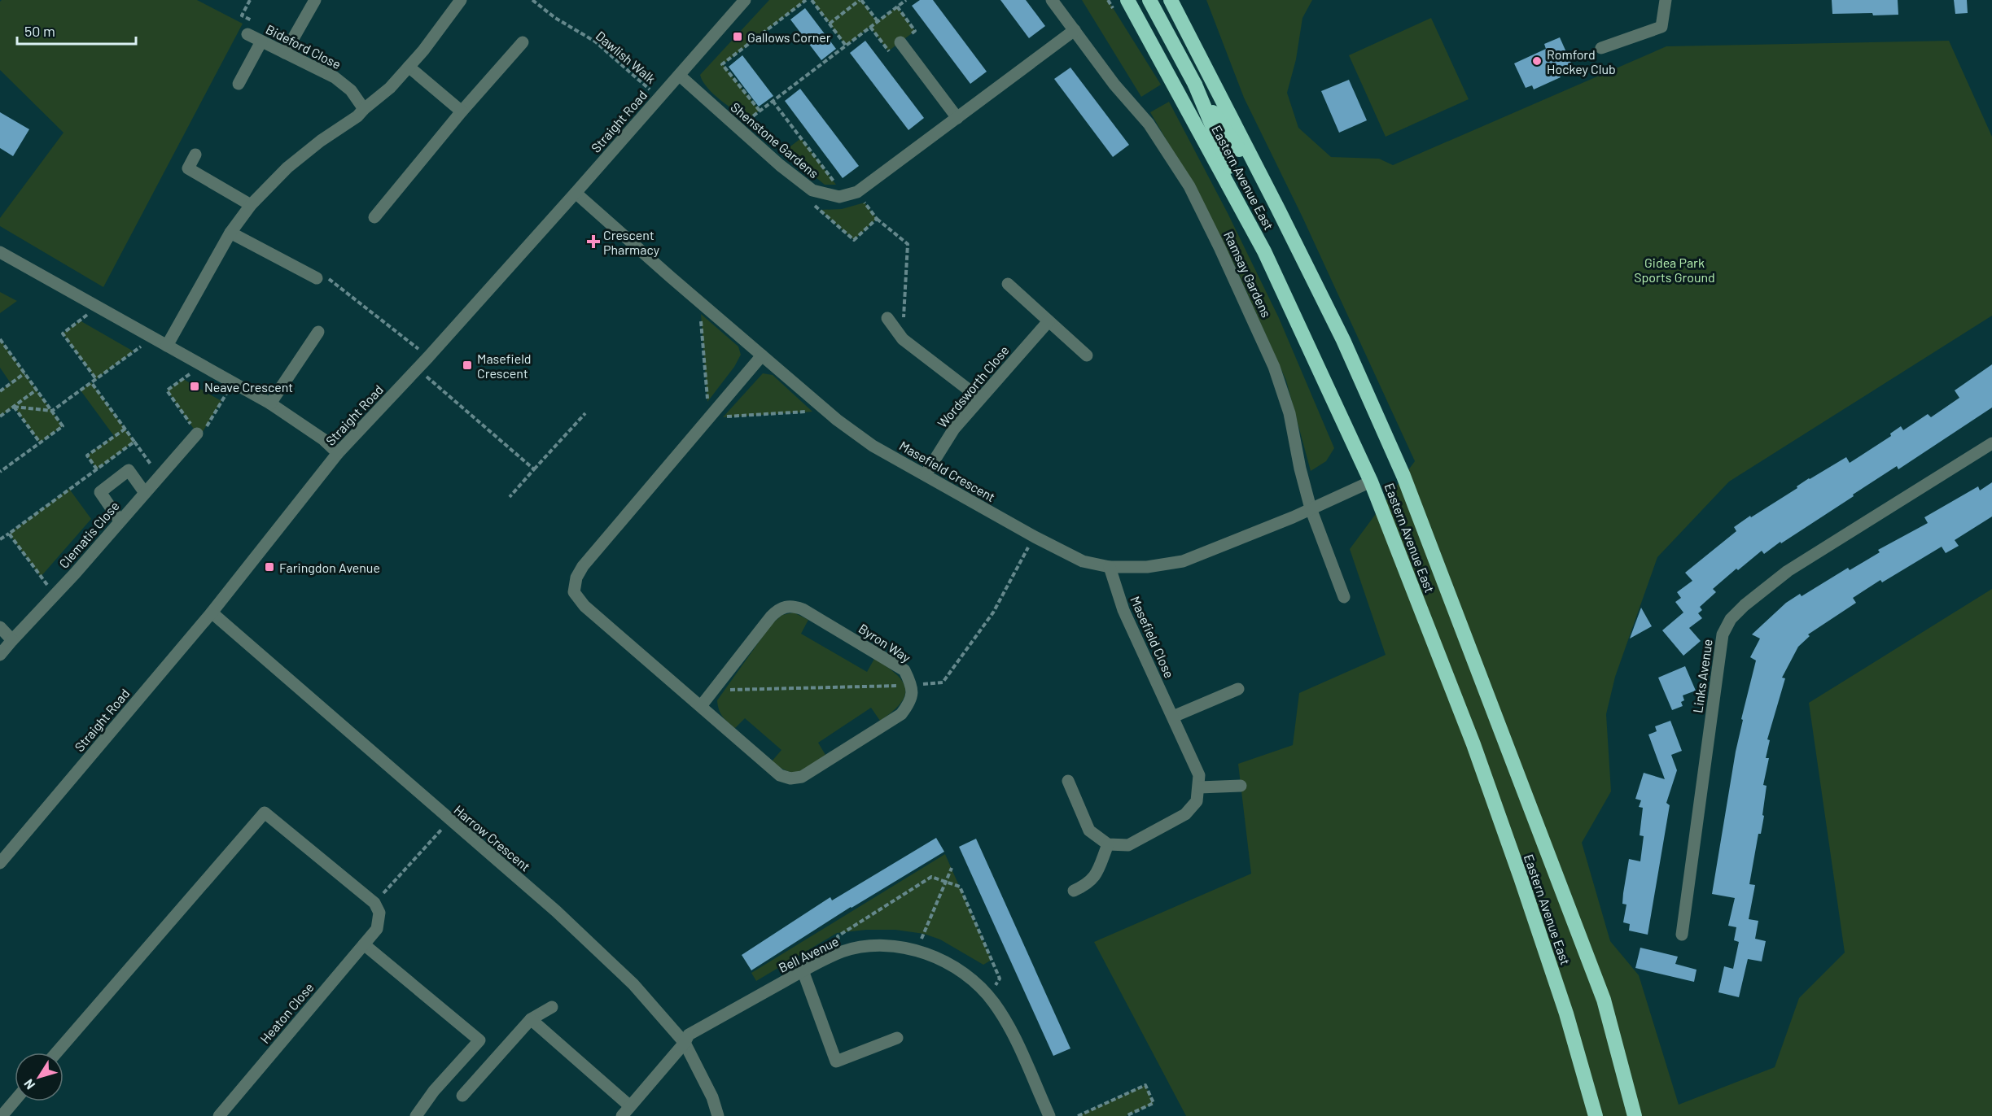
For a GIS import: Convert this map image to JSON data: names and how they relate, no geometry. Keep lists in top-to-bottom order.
{
  "streets": {
    "highway": ["Eastern Avenue East"],
    "street": [
      "Bideford Close",
      "Straight Road",
      "Shenstone Gardens",
      "Ramsay Gardens",
      "Wordsworth Close",
      "Masefield Crescent",
      "Clematis Close",
      "Masefield Close",
      "Byron Way",
      "Links Avenue",
      "Harrow Crescent",
      "Bell Avenue",
      "Heaton Close"
    ],
    "path": ["Dawlish Walk"]
  },
  "crossings": [
    ["Dawlish Walk", "Straight Road"],
    ["Straight Road", "Shenstone Gardens"],
    ["Straight Road", "Masefield Crescent"],
    ["Straight Road", "Harrow Crescent"],
    ["Shenstone Gardens", "Ramsay Gardens"],
    ["Eastern Avenue East", "Masefield Crescent"],
    ["Ramsay Gardens", "Masefield Crescent"],
    ["Wordsworth Close", "Masefield Crescent"],
    ["Masefield Crescent", "Masefield Close"],
    ["Harrow Crescent", "Bell Avenue"]
  ],
  "parks": ["Gidea Park Sports Ground"],
  "places": {
    "transit": [
      "Gallows Corner",
      "Masefield Crescent",
      "Neave Crescent",
      "Faringdon Avenue"
    ],
    "other": ["Romford Hockey Club"],
    "health": ["Crescent Pharmacy"]
  },
  "scale_bar": "50 m",
  "north": "bottom left"
}
